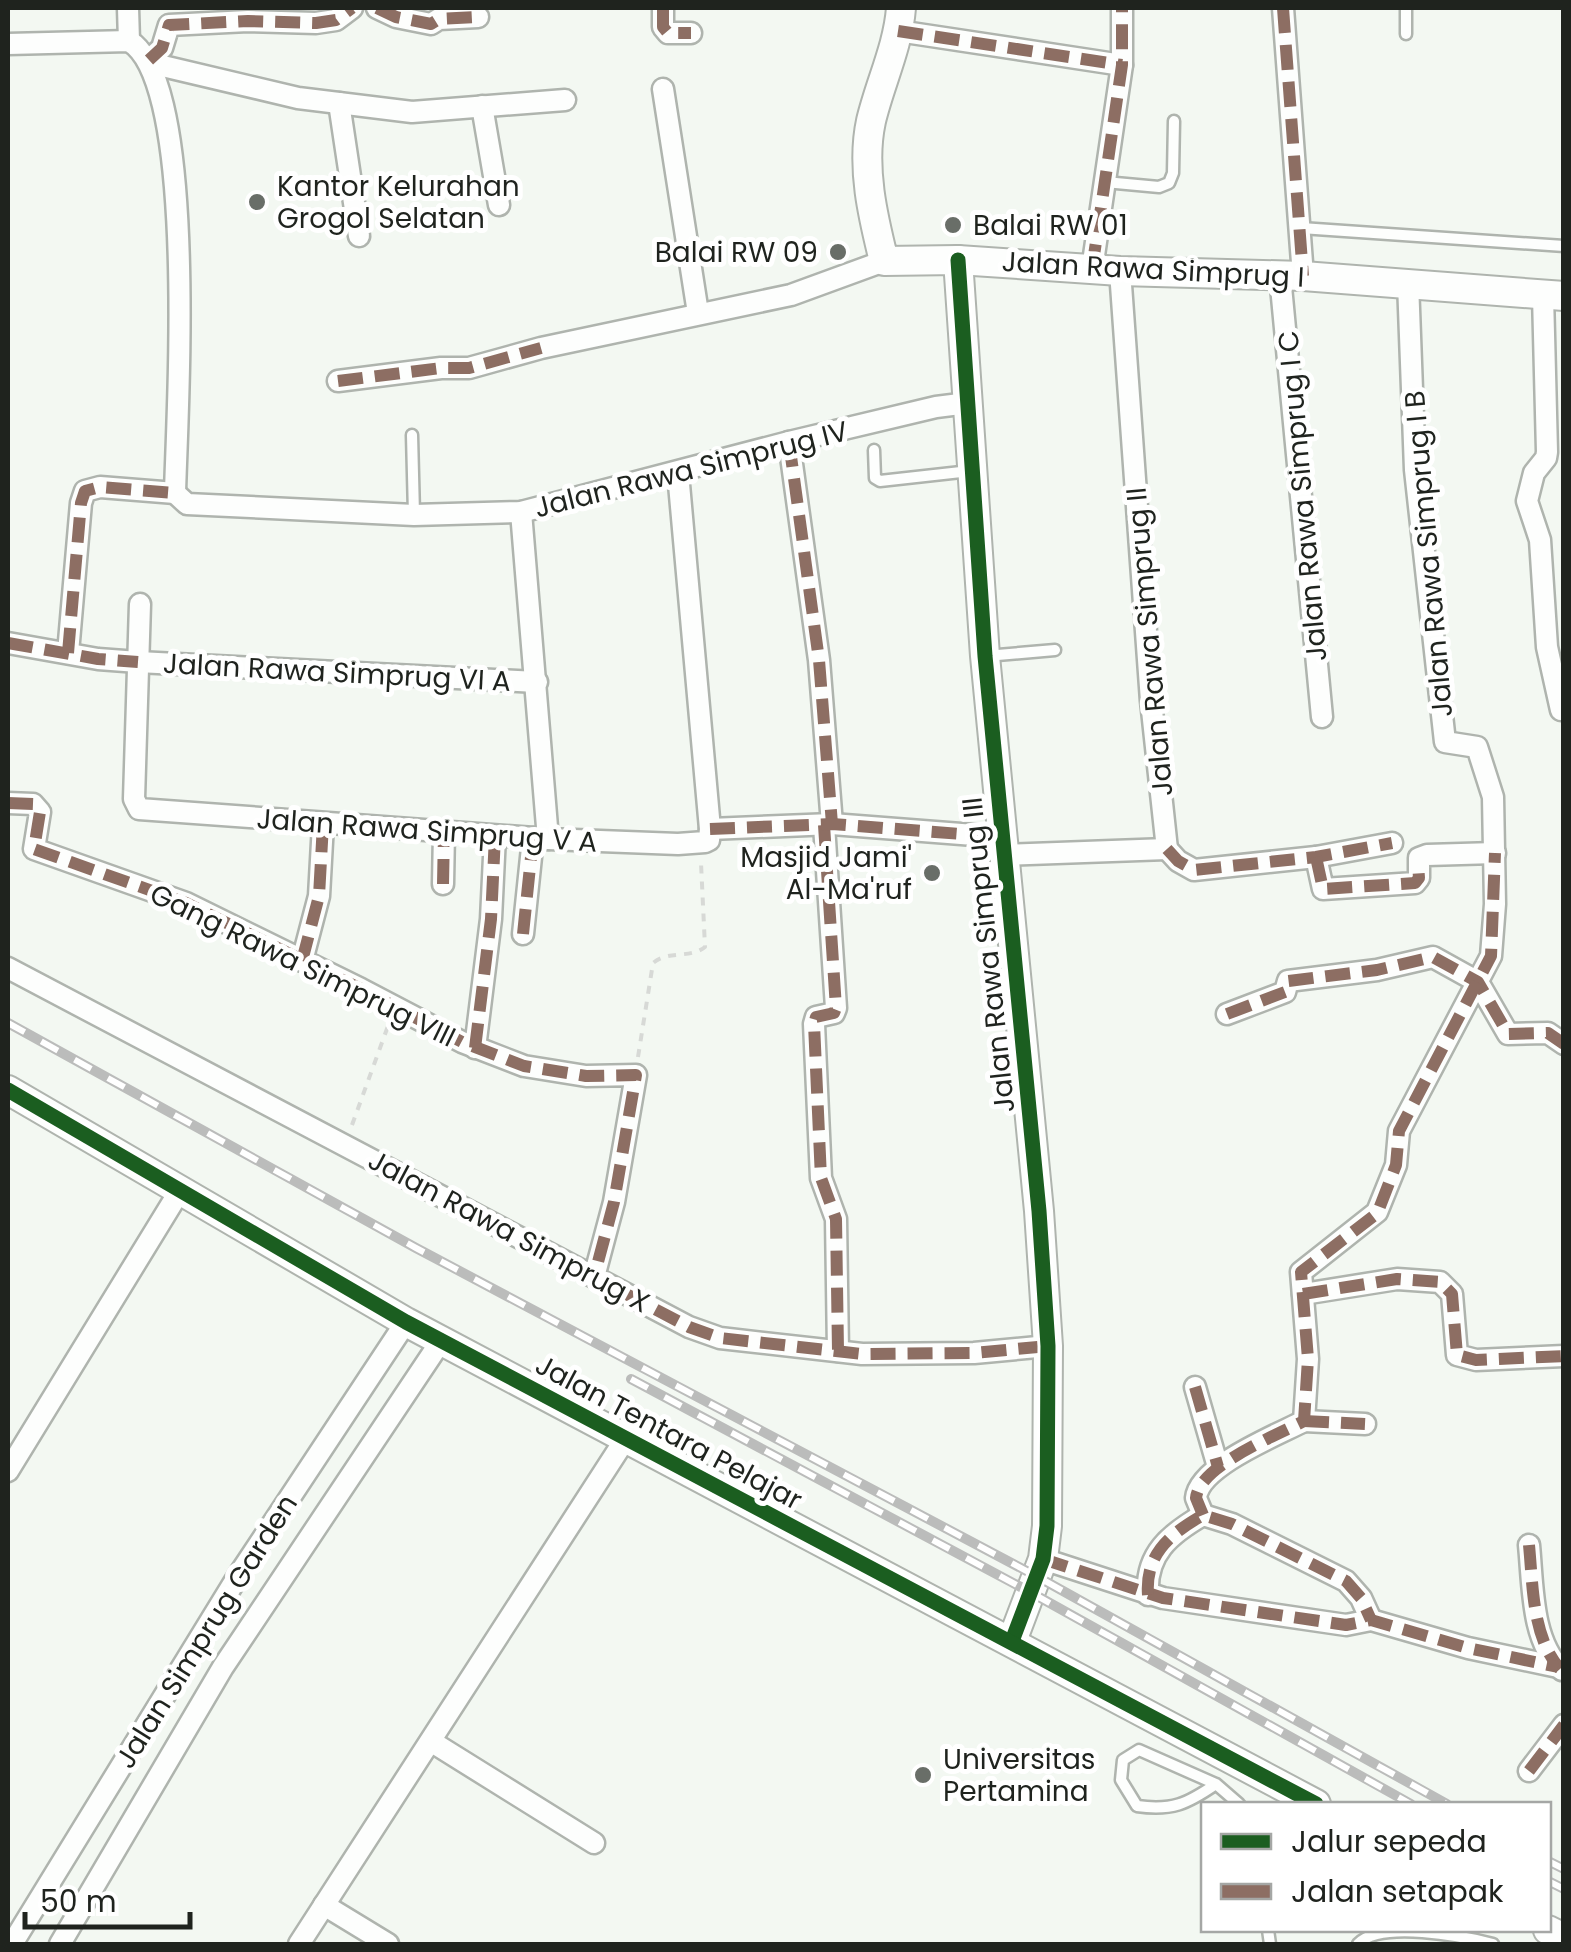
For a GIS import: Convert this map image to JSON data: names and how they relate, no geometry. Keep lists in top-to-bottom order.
{
  "streets": {
    "street": [
      "Jalan Rawa Simprug I",
      "Jalan Rawa Simprug IV",
      "Jalan Rawa Simprug I C",
      "Jalan Rawa Simprug I B",
      "Jalan Rawa Simprug II",
      "Jalan Rawa Simprug VI A",
      "Jalan Rawa Simprug V A",
      "Jalan Rawa Simprug III",
      "Gang Rawa Simprug VIII",
      "Jalan Rawa Simprug X",
      "Jalan Tentara Pelajar",
      "Jalan Simprug Garden"
    ]
  },
  "crossings": [
    ["Jalan Rawa Simprug I", "Jalan Rawa Simprug I C"],
    ["Jalan Rawa Simprug I", "Jalan Rawa Simprug I B"],
    ["Jalan Rawa Simprug I", "Jalan Rawa Simprug II"],
    ["Jalan Rawa Simprug I", "Jalan Rawa Simprug III"],
    ["Jalan Rawa Simprug IV", "Jalan Rawa Simprug VI A"],
    ["Jalan Rawa Simprug IV", "Jalan Rawa Simprug III"],
    ["Jalan Rawa Simprug VI A", "Jalan Rawa Simprug V A"],
    ["Jalan Rawa Simprug V A", "Jalan Rawa Simprug III"],
    ["Jalan Rawa Simprug III", "Jalan Rawa Simprug X"],
    ["Jalan Rawa Simprug III", "Jalan Tentara Pelajar"],
    ["Jalan Tentara Pelajar", "Jalan Simprug Garden"]
  ],
  "places": [
    "Kantor Kelurahan Grogol Selatan",
    "Balai RW 01",
    "Balai RW 09",
    "Masjid Jami' Al-Ma'ruf",
    "Universitas Pertamina"
  ],
  "legend": ["Jalur sepeda", "Jalan setapak"],
  "scale_bar": "50 m"
}
